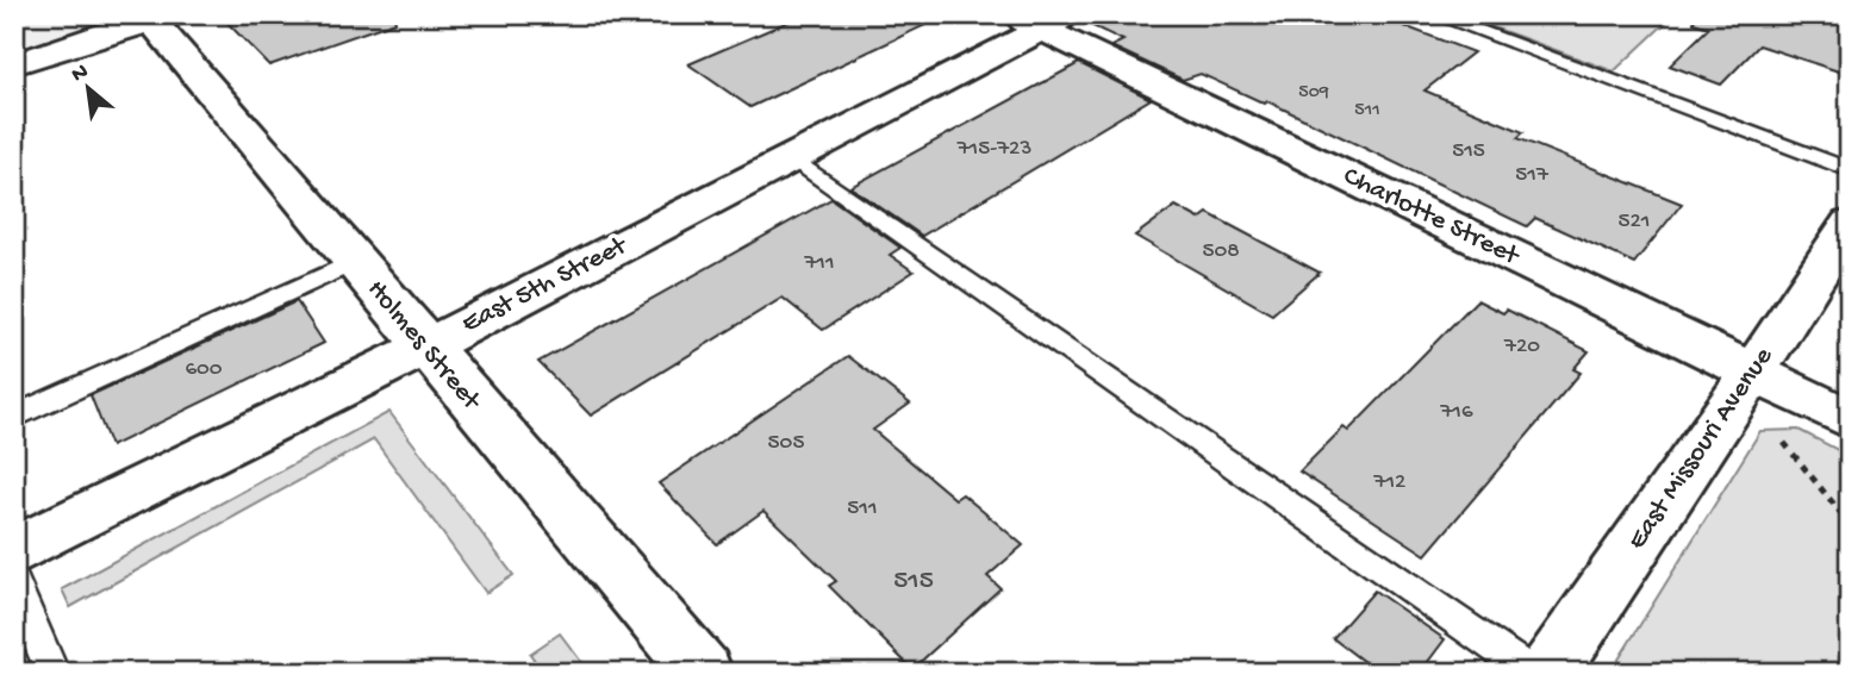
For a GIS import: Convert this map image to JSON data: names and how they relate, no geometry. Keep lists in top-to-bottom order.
{
  "streets": {
    "street": [
      "Charlotte Street",
      "East 5th Street",
      "Holmes Street",
      "East Missouri Avenue"
    ]
  },
  "crossings": [
    ["Charlotte Street", "East 5th Street"],
    ["Charlotte Street", "East Missouri Avenue"],
    ["East 5th Street", "Holmes Street"]
  ],
  "house_numbers": [
    "509",
    "511",
    "715-723",
    "515",
    "517",
    "521",
    "508",
    "711",
    "720",
    "600",
    "716",
    "505",
    "712",
    "511",
    "515"
  ],
  "north": "top left"
}
